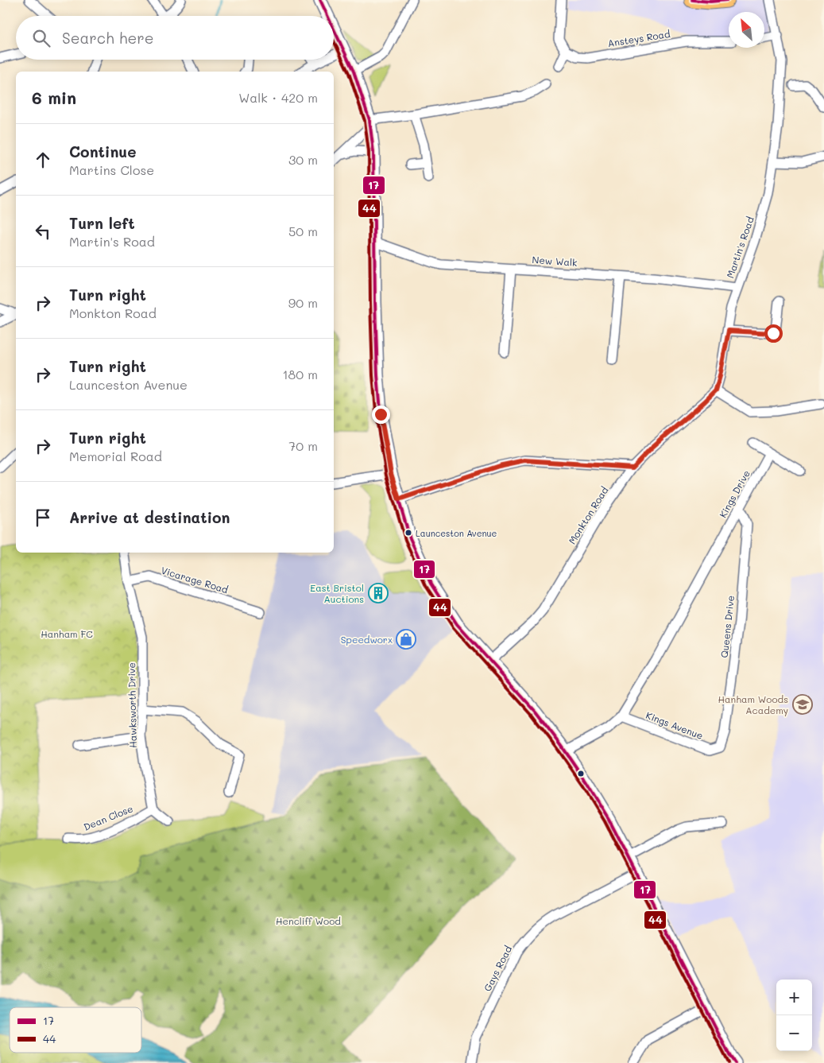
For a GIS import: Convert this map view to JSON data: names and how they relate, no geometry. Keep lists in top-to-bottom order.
{
  "streets": {
    "street": [
      "Ansteys Road",
      "Martin's Road",
      "New Walk",
      "Kings Drive",
      "Monkton Road",
      "Vicarage Road",
      "Queens Drive",
      "Hawksworth Drive",
      "Kings Avenue",
      "Dean Close",
      "Gays Road"
    ]
  },
  "crossings": [
    ["Martin's Road", "New Walk"],
    ["Martin's Road", "Monkton Road"],
    ["Kings Drive", "Queens Drive"],
    ["Kings Drive", "Kings Avenue"],
    ["Vicarage Road", "Hawksworth Drive"],
    ["Queens Drive", "Kings Avenue"],
    ["Hawksworth Drive", "Dean Close"]
  ],
  "parks": ["Hanham FC", "Hencliff Wood"],
  "places": {
    "other": ["Launceston Avenue"],
    "building": ["East Bristol Auctions"],
    "shop": ["Speedworx"],
    "school or university": ["Hanham Woods Academy"]
  },
  "lines": ["transit line 17", "transit line 44"],
  "legend": ["17", "44"],
  "north": "top left",
  "page": {
    "search": "Search here",
    "heading": ["6 min", "Walk · 420 m"],
    "list": [
      ["Continue", "Martins Close", "30 m"],
      ["Turn left", "Martin's Road", "50 m"],
      ["Turn right", "Monkton Road", "90 m"],
      ["Turn right", "Launceston Avenue", "180 m"],
      ["Turn right", "Memorial Road", "70 m"],
      "Arrive at destination"
    ],
    "map_buttons": ["+", "−"]
  }
}
